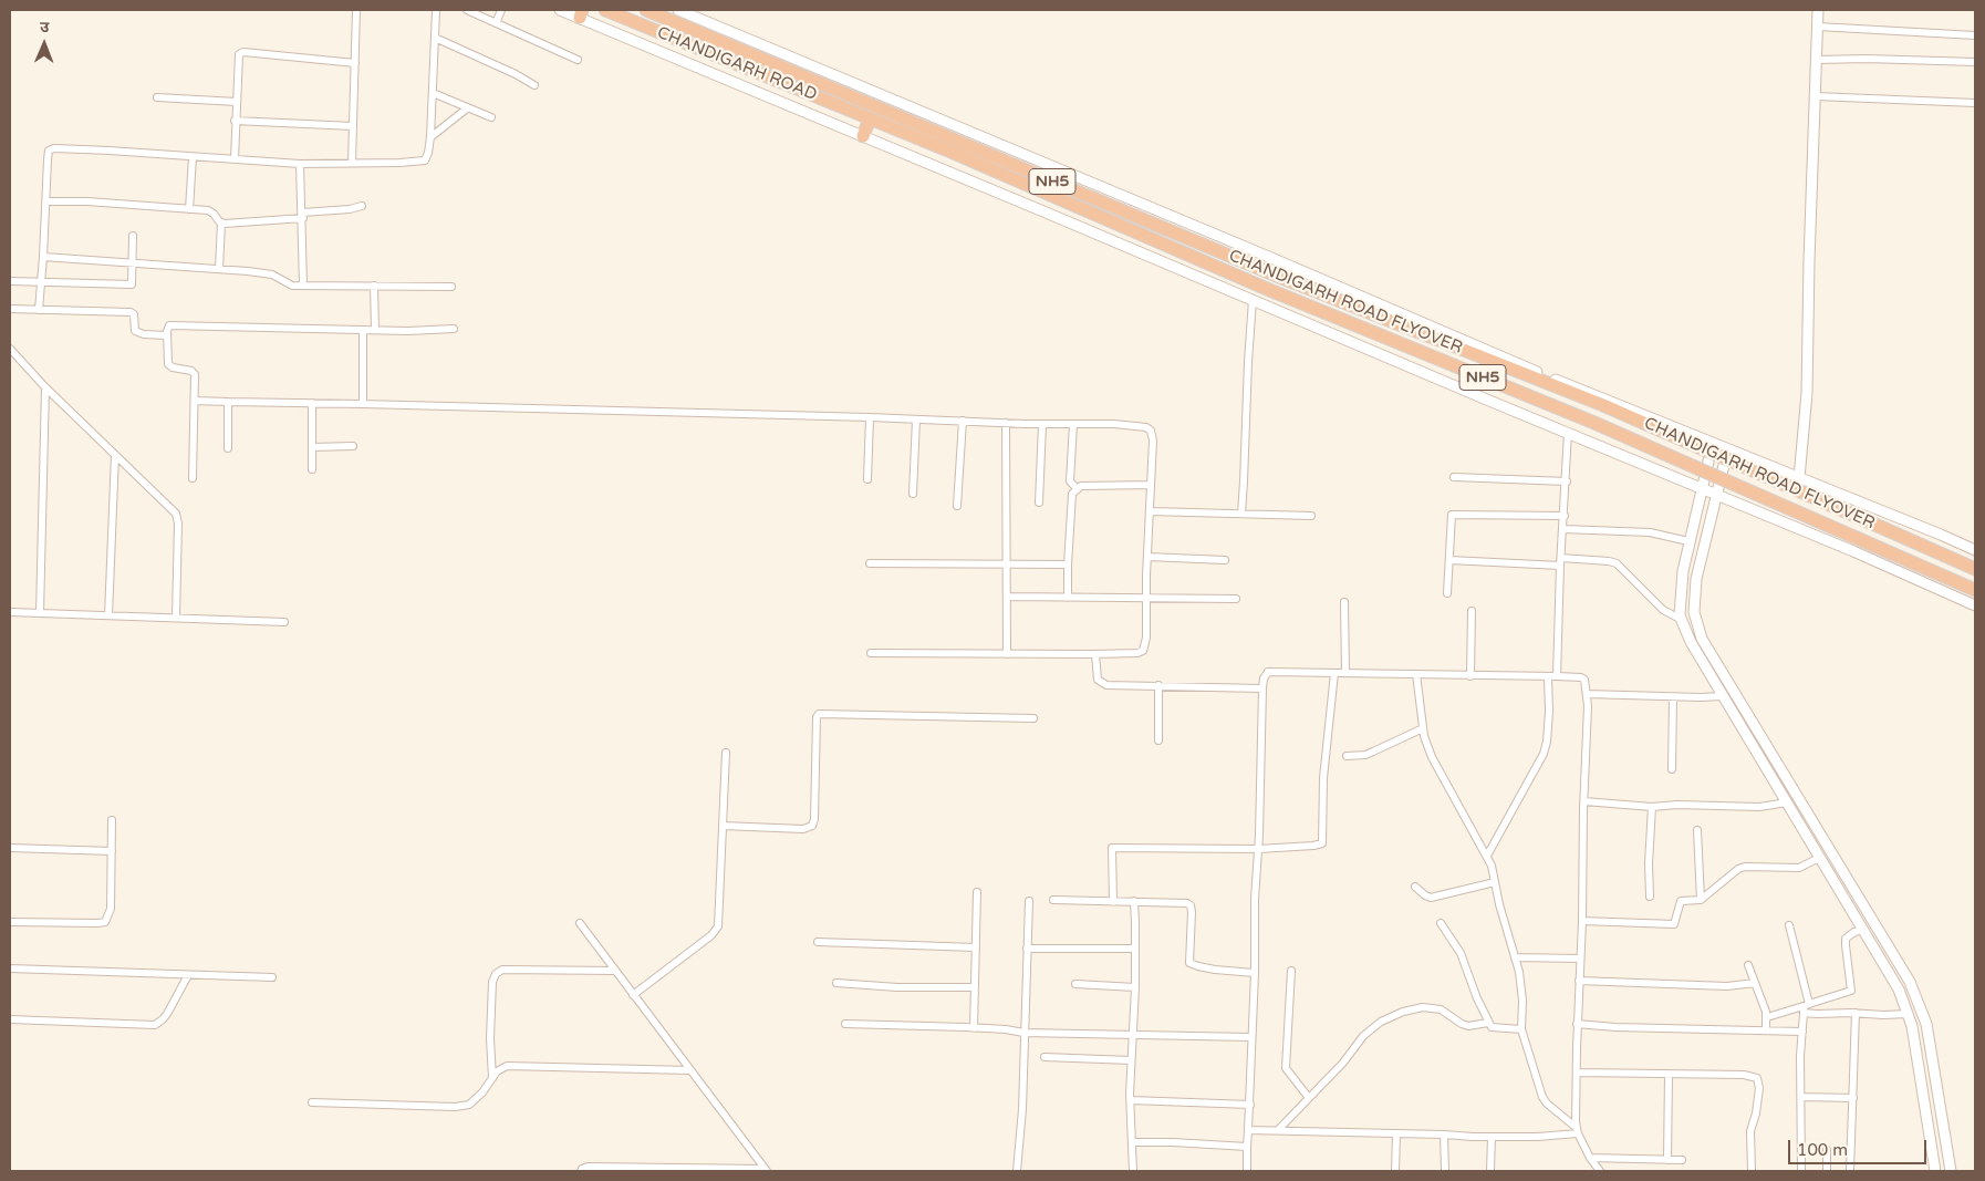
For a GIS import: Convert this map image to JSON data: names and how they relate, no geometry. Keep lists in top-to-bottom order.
{
  "streets": {
    "highway": ["CHANDIGARH ROAD", "NH5", "CHANDIGARH ROAD FLYOVER"]
  },
  "crossings": [
    ["CHANDIGARH ROAD", "CHANDIGARH ROAD FLYOVER"],
    ["NH5", "CHANDIGARH ROAD FLYOVER"]
  ],
  "scale_bar": "100 m",
  "north": "top"
}
